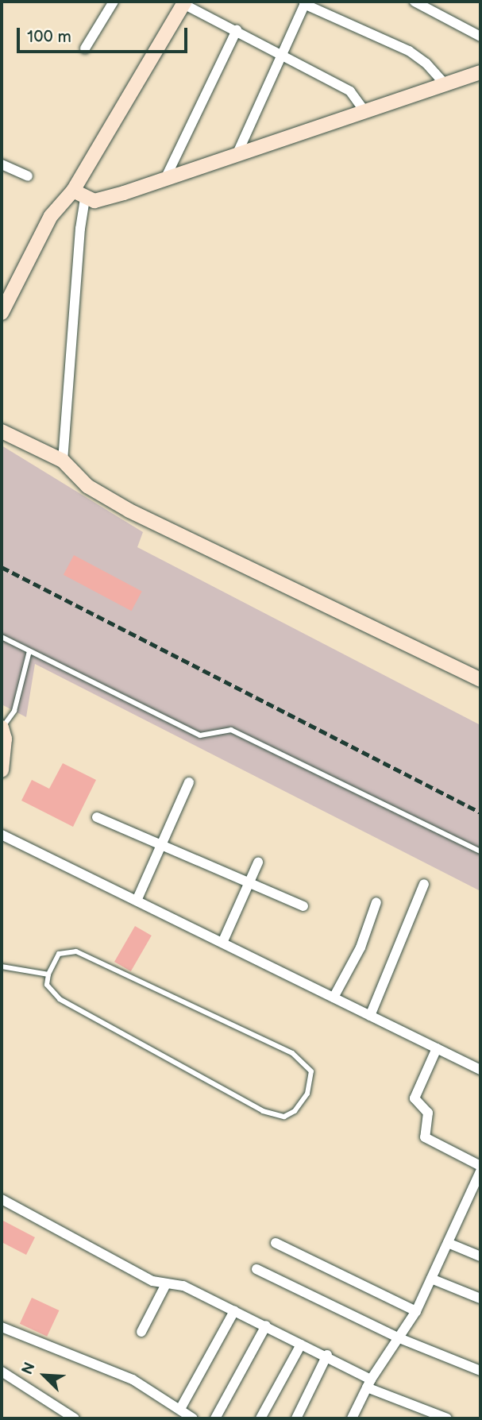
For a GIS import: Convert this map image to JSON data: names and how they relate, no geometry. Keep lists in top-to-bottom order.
{
  "scale_bar": "100 m",
  "north": "top left"
}
